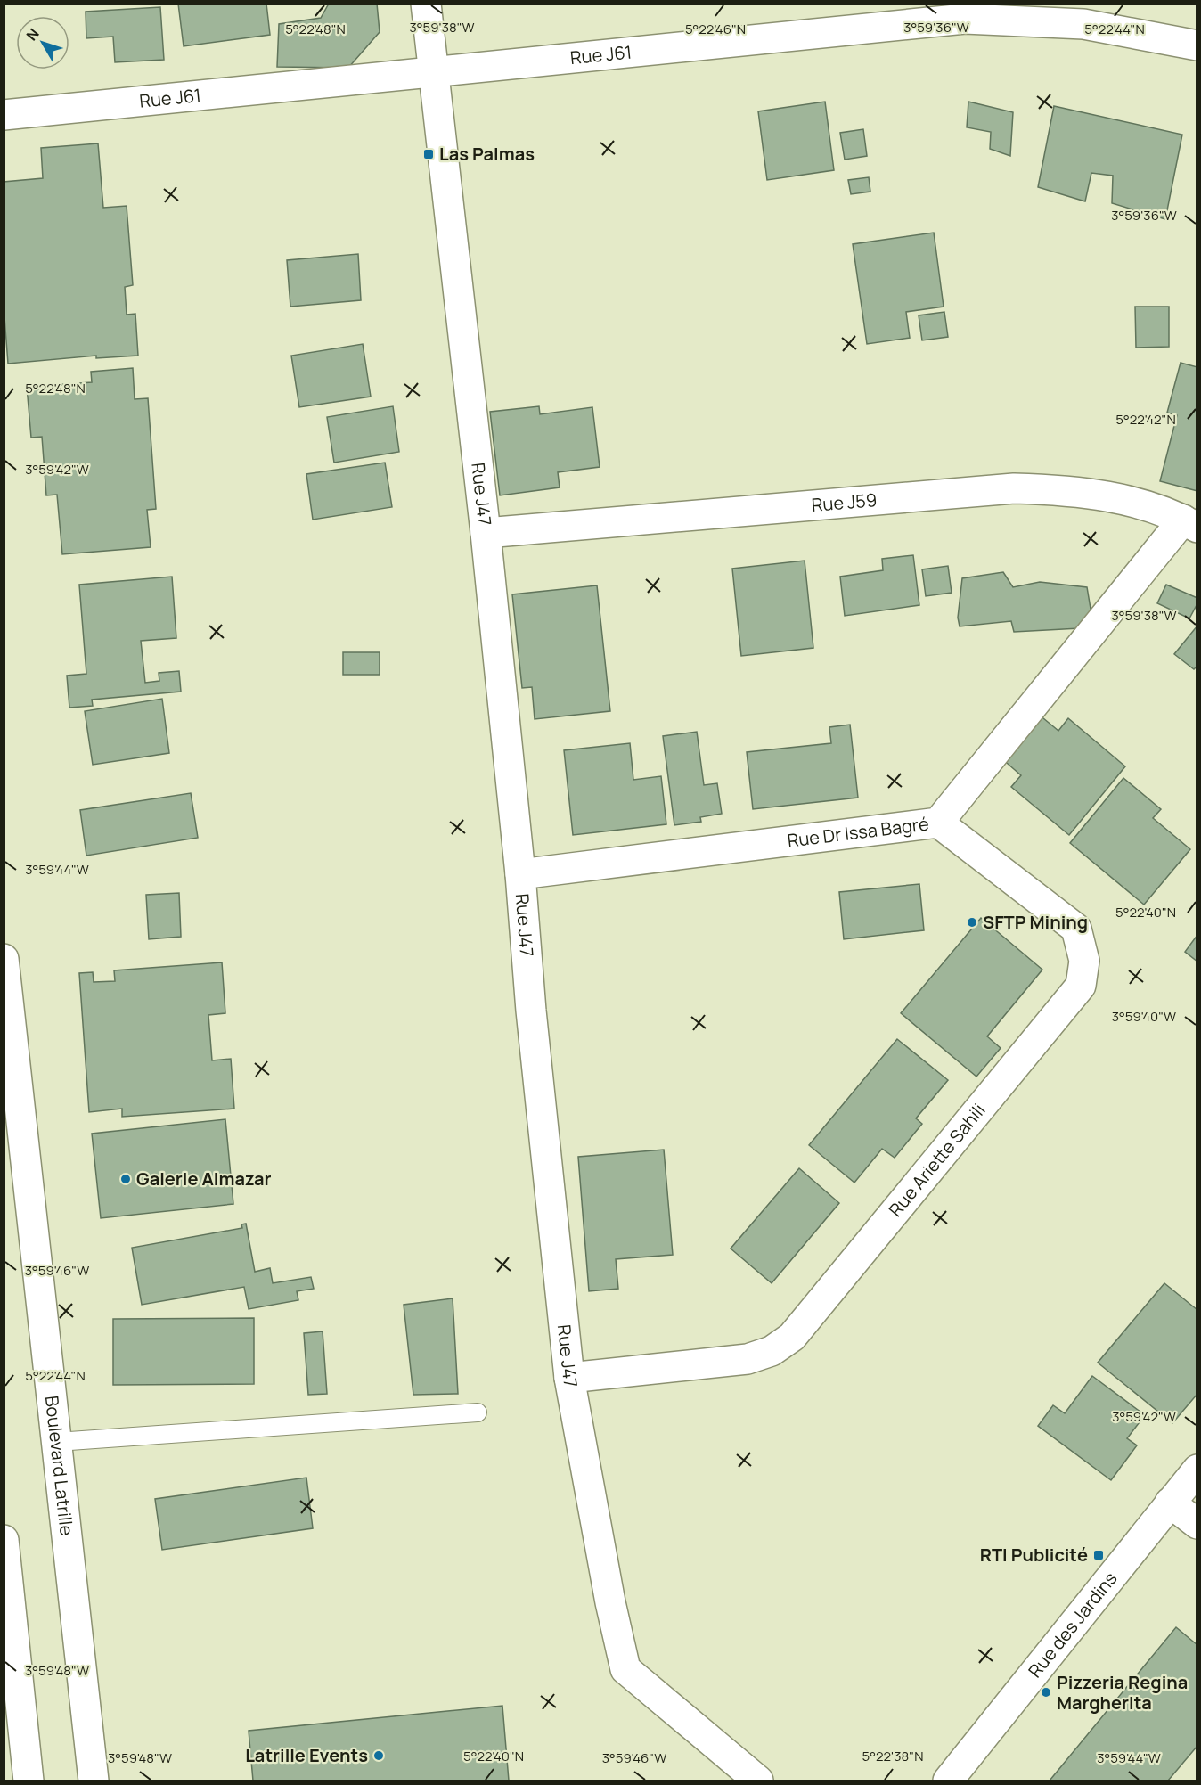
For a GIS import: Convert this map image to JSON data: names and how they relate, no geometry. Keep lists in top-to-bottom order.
{
  "streets": {
    "street": [
      "Rue J61",
      "Rue J47",
      "Rue J59",
      "Rue Dr Issa Bagré",
      "Rue Ariette Sahili",
      "Boulevard Latrille",
      "Rue des Jardins"
    ]
  },
  "crossings": [
    ["Rue J61", "Rue J47"],
    ["Rue J47", "Rue J59"],
    ["Rue J47", "Rue Dr Issa Bagré"],
    ["Rue J47", "Rue Ariette Sahili"],
    ["Rue J59", "Rue Dr Issa Bagré"],
    ["Rue Dr Issa Bagré", "Rue Ariette Sahili"]
  ],
  "places": {
    "transit": ["Las Palmas", "RTI Publicité"],
    "other": [
      "SFTP Mining",
      "Galerie Almazar",
      "Pizzeria Regina Margherita",
      "Latrille Events"
    ]
  },
  "north": "top left",
  "coordinates": [
    "3°59'38\"W",
    "3°59'36\"W",
    "5°22'48\"N",
    "5°22'46\"N",
    "5°22'44\"N",
    "5°22'42\"N",
    "3°59'42\"W",
    "3°59'44\"W",
    "5°22'40\"N",
    "3°59'40\"W",
    "3°59'46\"W",
    "3°59'48\"W",
    "5°22'38\"N"
  ]
}
